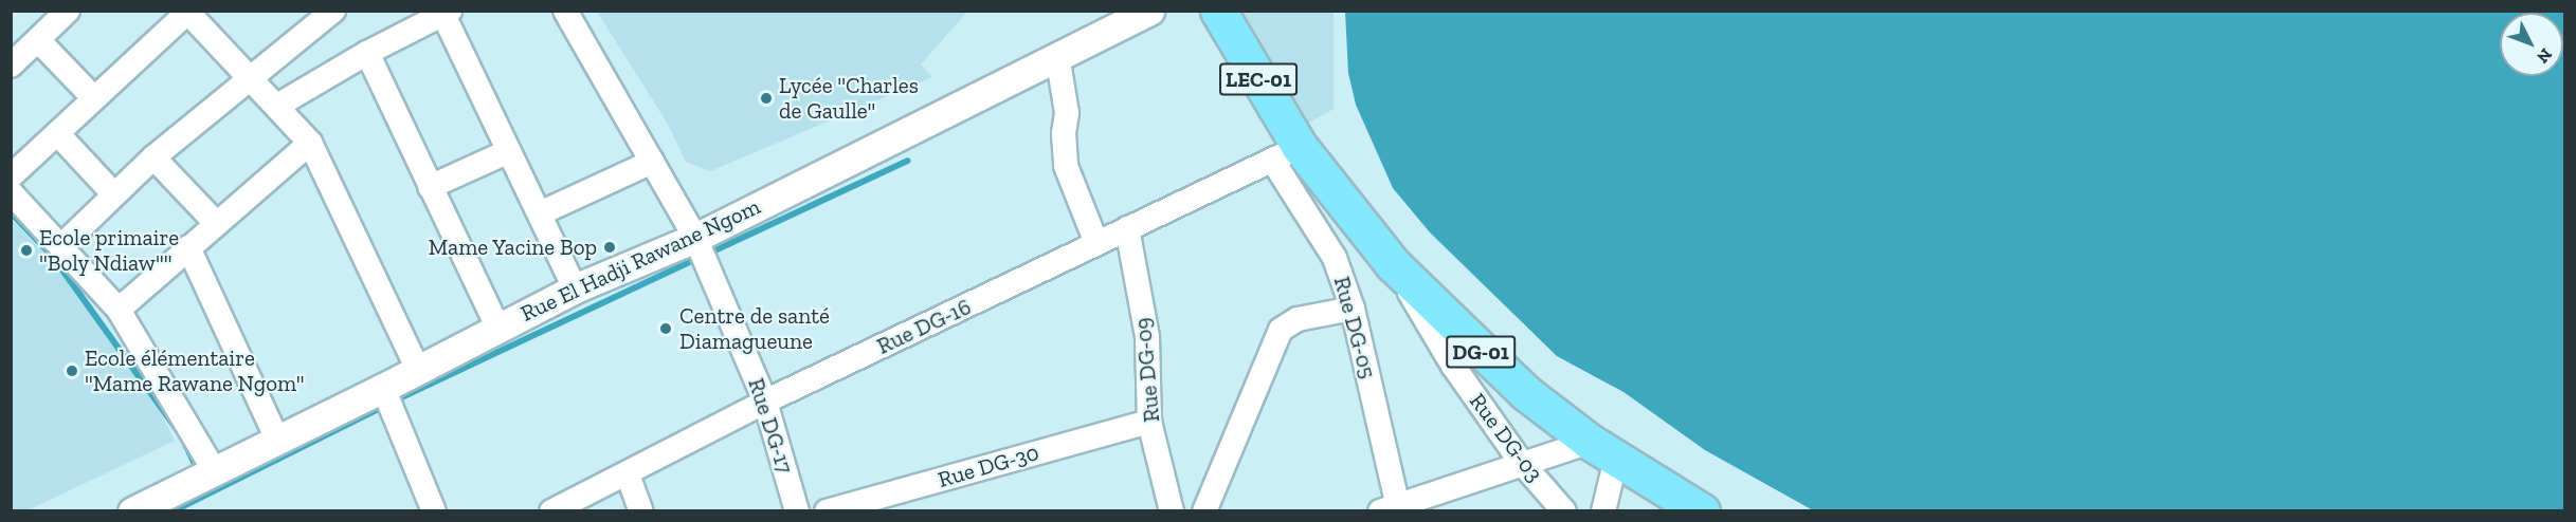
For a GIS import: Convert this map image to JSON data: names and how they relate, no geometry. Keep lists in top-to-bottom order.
{
  "streets": {
    "highway": ["LEC-01", "DG-01"],
    "street": [
      "Rue El Hadji Rawane Ngom",
      "Rue DG-16",
      "Rue DG-05",
      "Rue DG-09",
      "Rue DG-17",
      "Rue DG-03",
      "Rue DG-30"
    ]
  },
  "crossings": [
    ["LEC-01", "Rue DG-16"],
    ["LEC-01", "Rue DG-05"],
    ["LEC-01", "DG-01"],
    ["Rue El Hadji Rawane Ngom", "Rue DG-17"],
    ["Rue DG-16", "Rue DG-05"],
    ["Rue DG-16", "DG-01"],
    ["Rue DG-16", "Rue DG-09"],
    ["Rue DG-16", "Rue DG-17"],
    ["Rue DG-05", "DG-01"],
    ["DG-01", "Rue DG-03"],
    ["Rue DG-09", "Rue DG-30"]
  ],
  "places": [
    "Lycée \"Charles de Gaulle\"",
    "Mame Yacine Bop",
    "Ecole primaire \"Boly Ndiaw\"\"",
    "Centre de santé Diamagueune",
    "Ecole élémentaire \"Mame Rawane Ngom\""
  ],
  "north": "bottom right"
}
